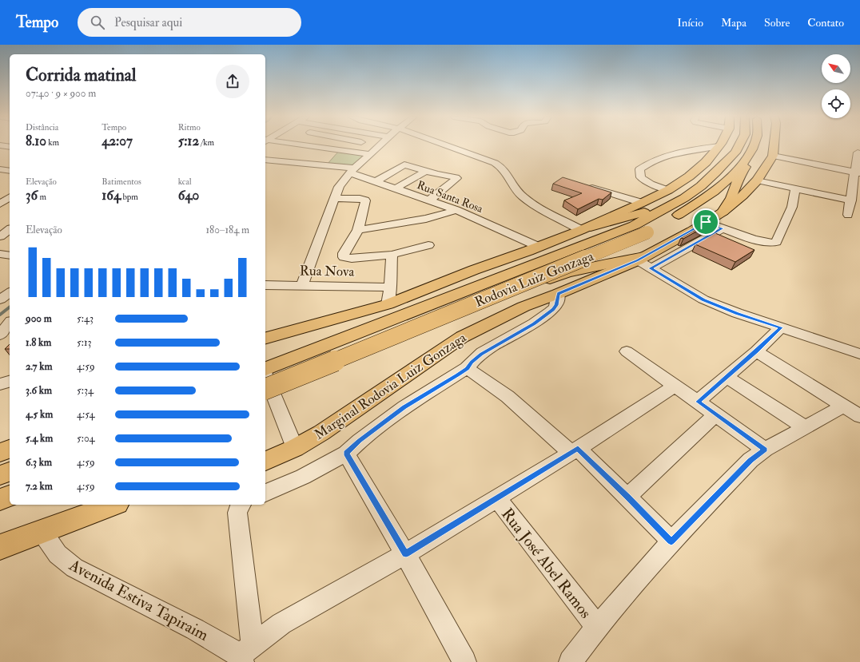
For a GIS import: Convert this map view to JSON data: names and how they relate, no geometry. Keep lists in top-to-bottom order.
{
  "streets": {
    "main road": ["Rodovia Luiz Gonzaga", "Marginal Rodovia Luiz Gonzaga"],
    "street": [
      "Rua Santa Rosa",
      "Rua Nova",
      "Rua José Abel Ramos",
      "Avenida Estiva Tapiraim"
    ]
  },
  "north": "top left",
  "page": {
    "header": "Tempo",
    "search": "Pesquisar aqui",
    "nav": [
      "Início",
      "Mapa",
      "Sobre",
      "Contato"
    ],
    "heading": ["Corrida matinal", "07:40 · 9 × 900 m"],
    "stats": [
      ["Distância", "8.10 km"],
      ["Tempo", "42:07"],
      ["Ritmo", "5:12 /km"],
      ["Elevação", "36 m"],
      ["Batimentos", "164 bpm"],
      ["kcal", "640"]
    ],
    "chart": ["Elevação", "180–184 m"],
    "list": [
      {
        "name": "900 m",
        "note": "5:43"
      },
      {
        "name": "1.8 km",
        "note": "5:13"
      },
      {
        "name": "2.7 km",
        "note": "4:59"
      },
      {
        "name": "3.6 km",
        "note": "5:34"
      },
      {
        "name": "4.5 km",
        "note": "4:54"
      },
      {
        "name": "5.4 km",
        "note": "5:04"
      },
      {
        "name": "6.3 km",
        "note": "4:59"
      },
      {
        "name": "7.2 km",
        "note": "4:59"
      }
    ]
  }
}
